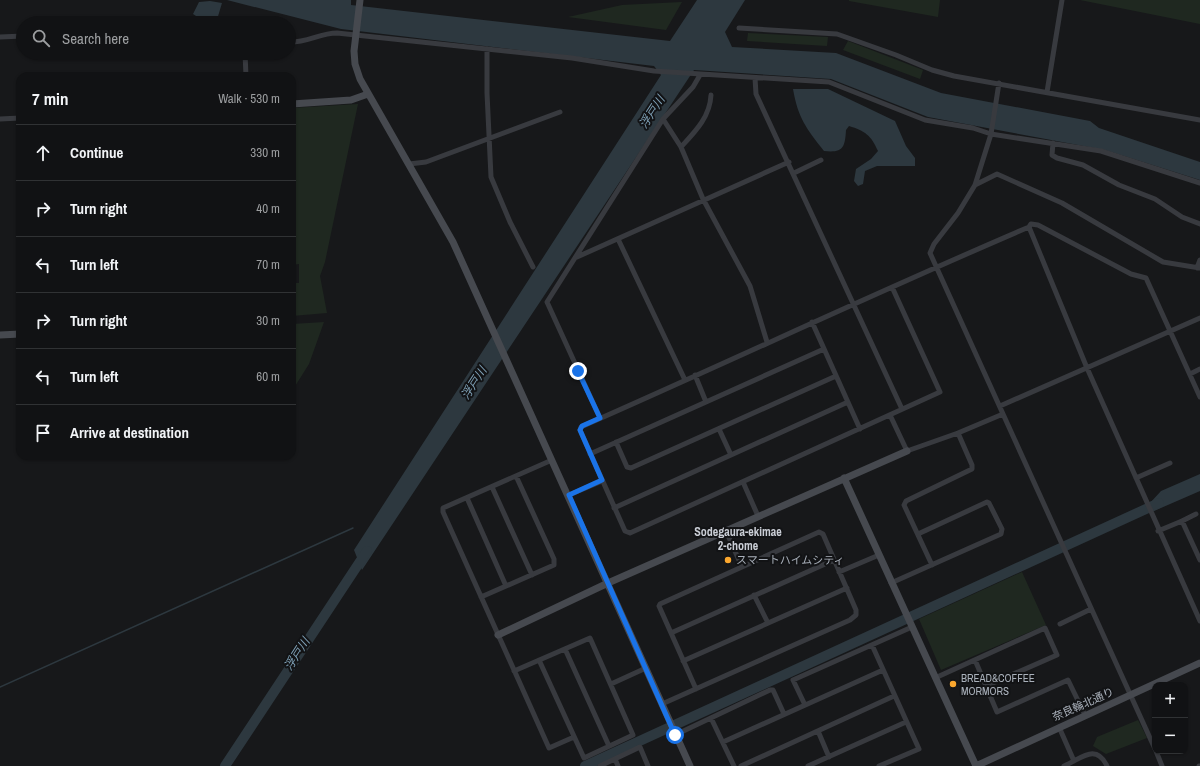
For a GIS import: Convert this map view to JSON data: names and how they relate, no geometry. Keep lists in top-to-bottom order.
{
  "streets": {
    "street": ["奈良輪北通り"]
  },
  "districts": ["Sodegaura-ekimae 2-chome"],
  "water": ["浮戸川"],
  "places": ["スマートハイムシティ", "BREAD&COFFEE MORMORS"],
  "page": {
    "search": "Search here",
    "heading": ["7 min", "Walk · 530 m"],
    "list": [
      ["Continue", "330 m"],
      ["Turn right", "40 m"],
      ["Turn left", "70 m"],
      ["Turn right", "30 m"],
      ["Turn left", "60 m"],
      "Arrive at destination"
    ],
    "map_buttons": ["+", "−"]
  }
}
